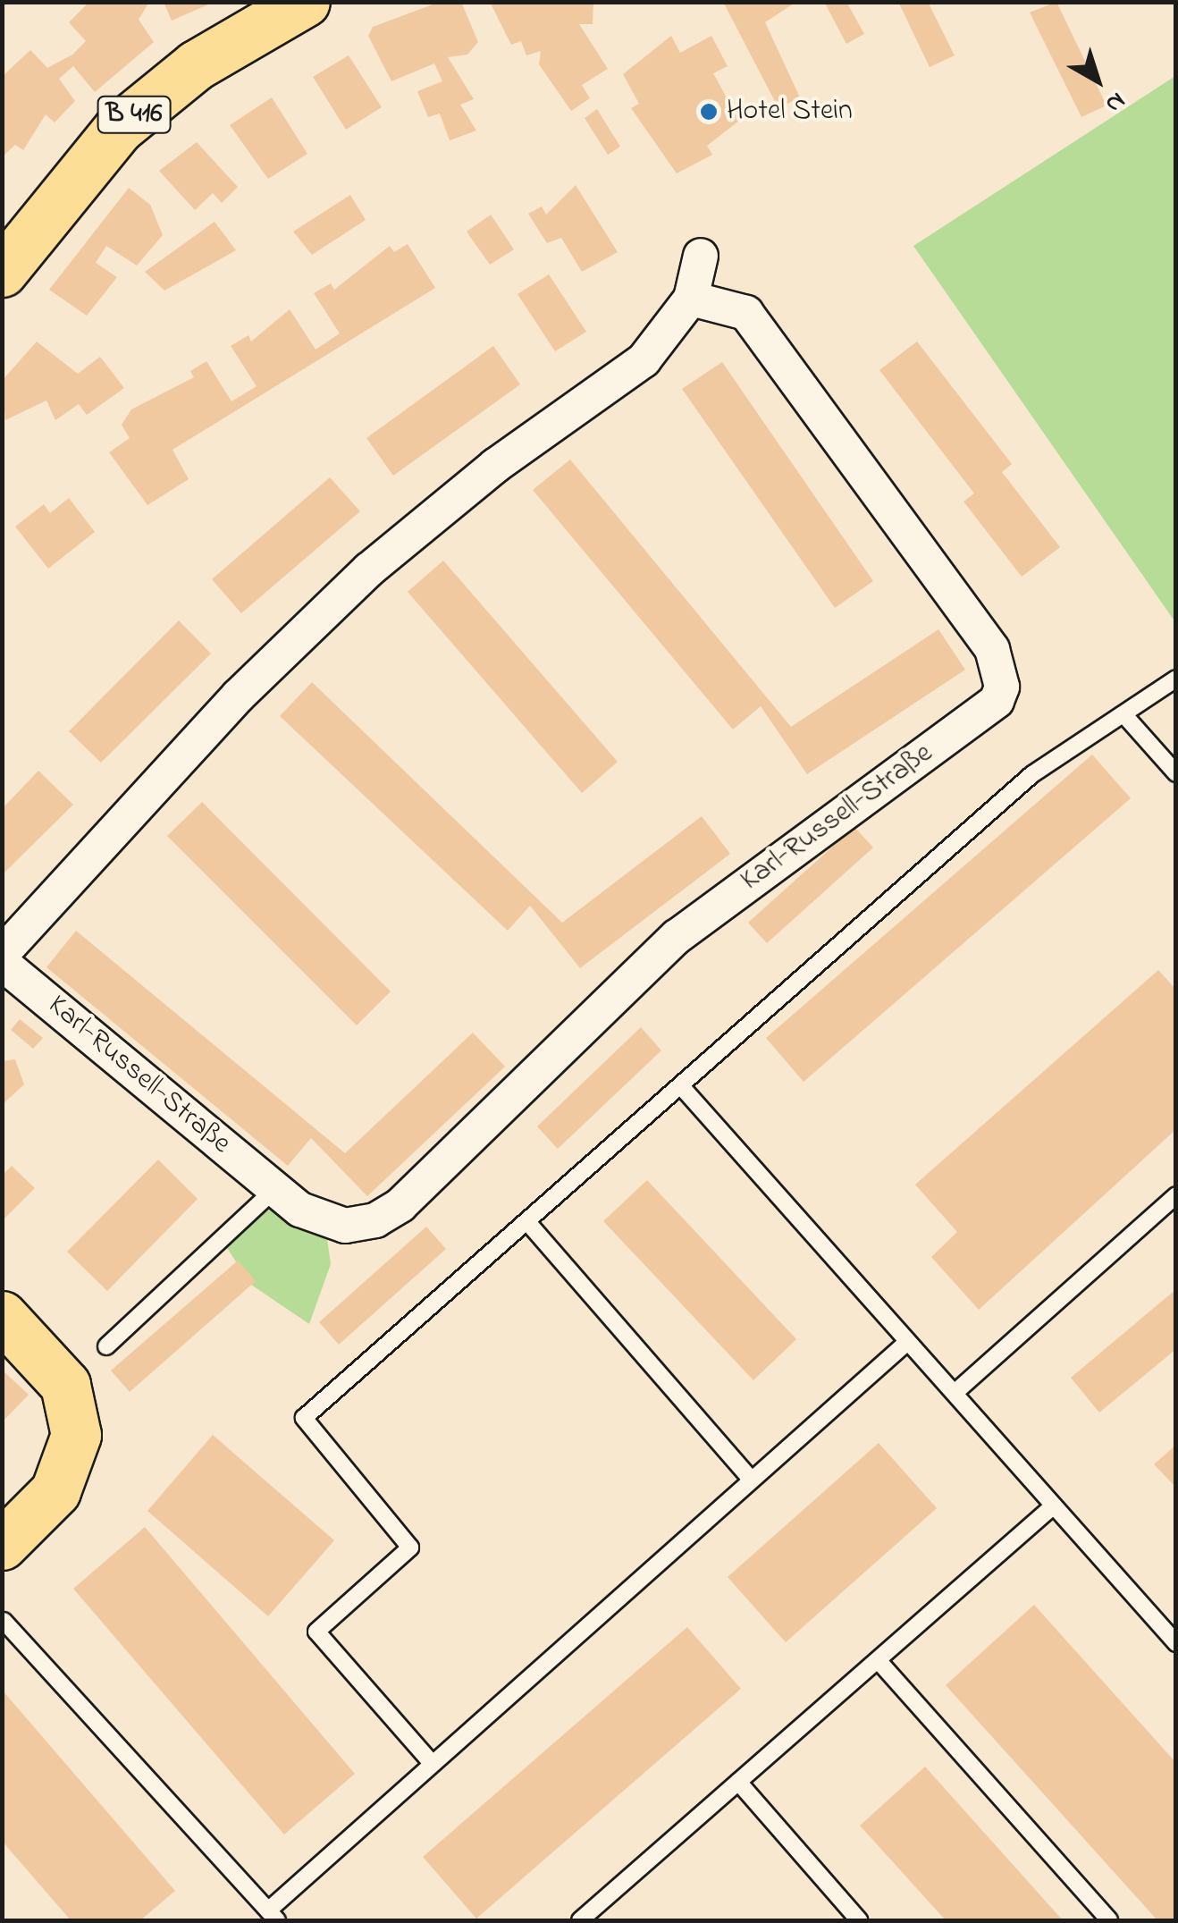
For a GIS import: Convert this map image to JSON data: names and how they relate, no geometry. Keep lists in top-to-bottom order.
{
  "streets": {
    "main road": ["B 416"],
    "street": ["Karl-Russell-Straße"]
  },
  "places": ["Hotel Stein"],
  "north": "bottom right"
}
